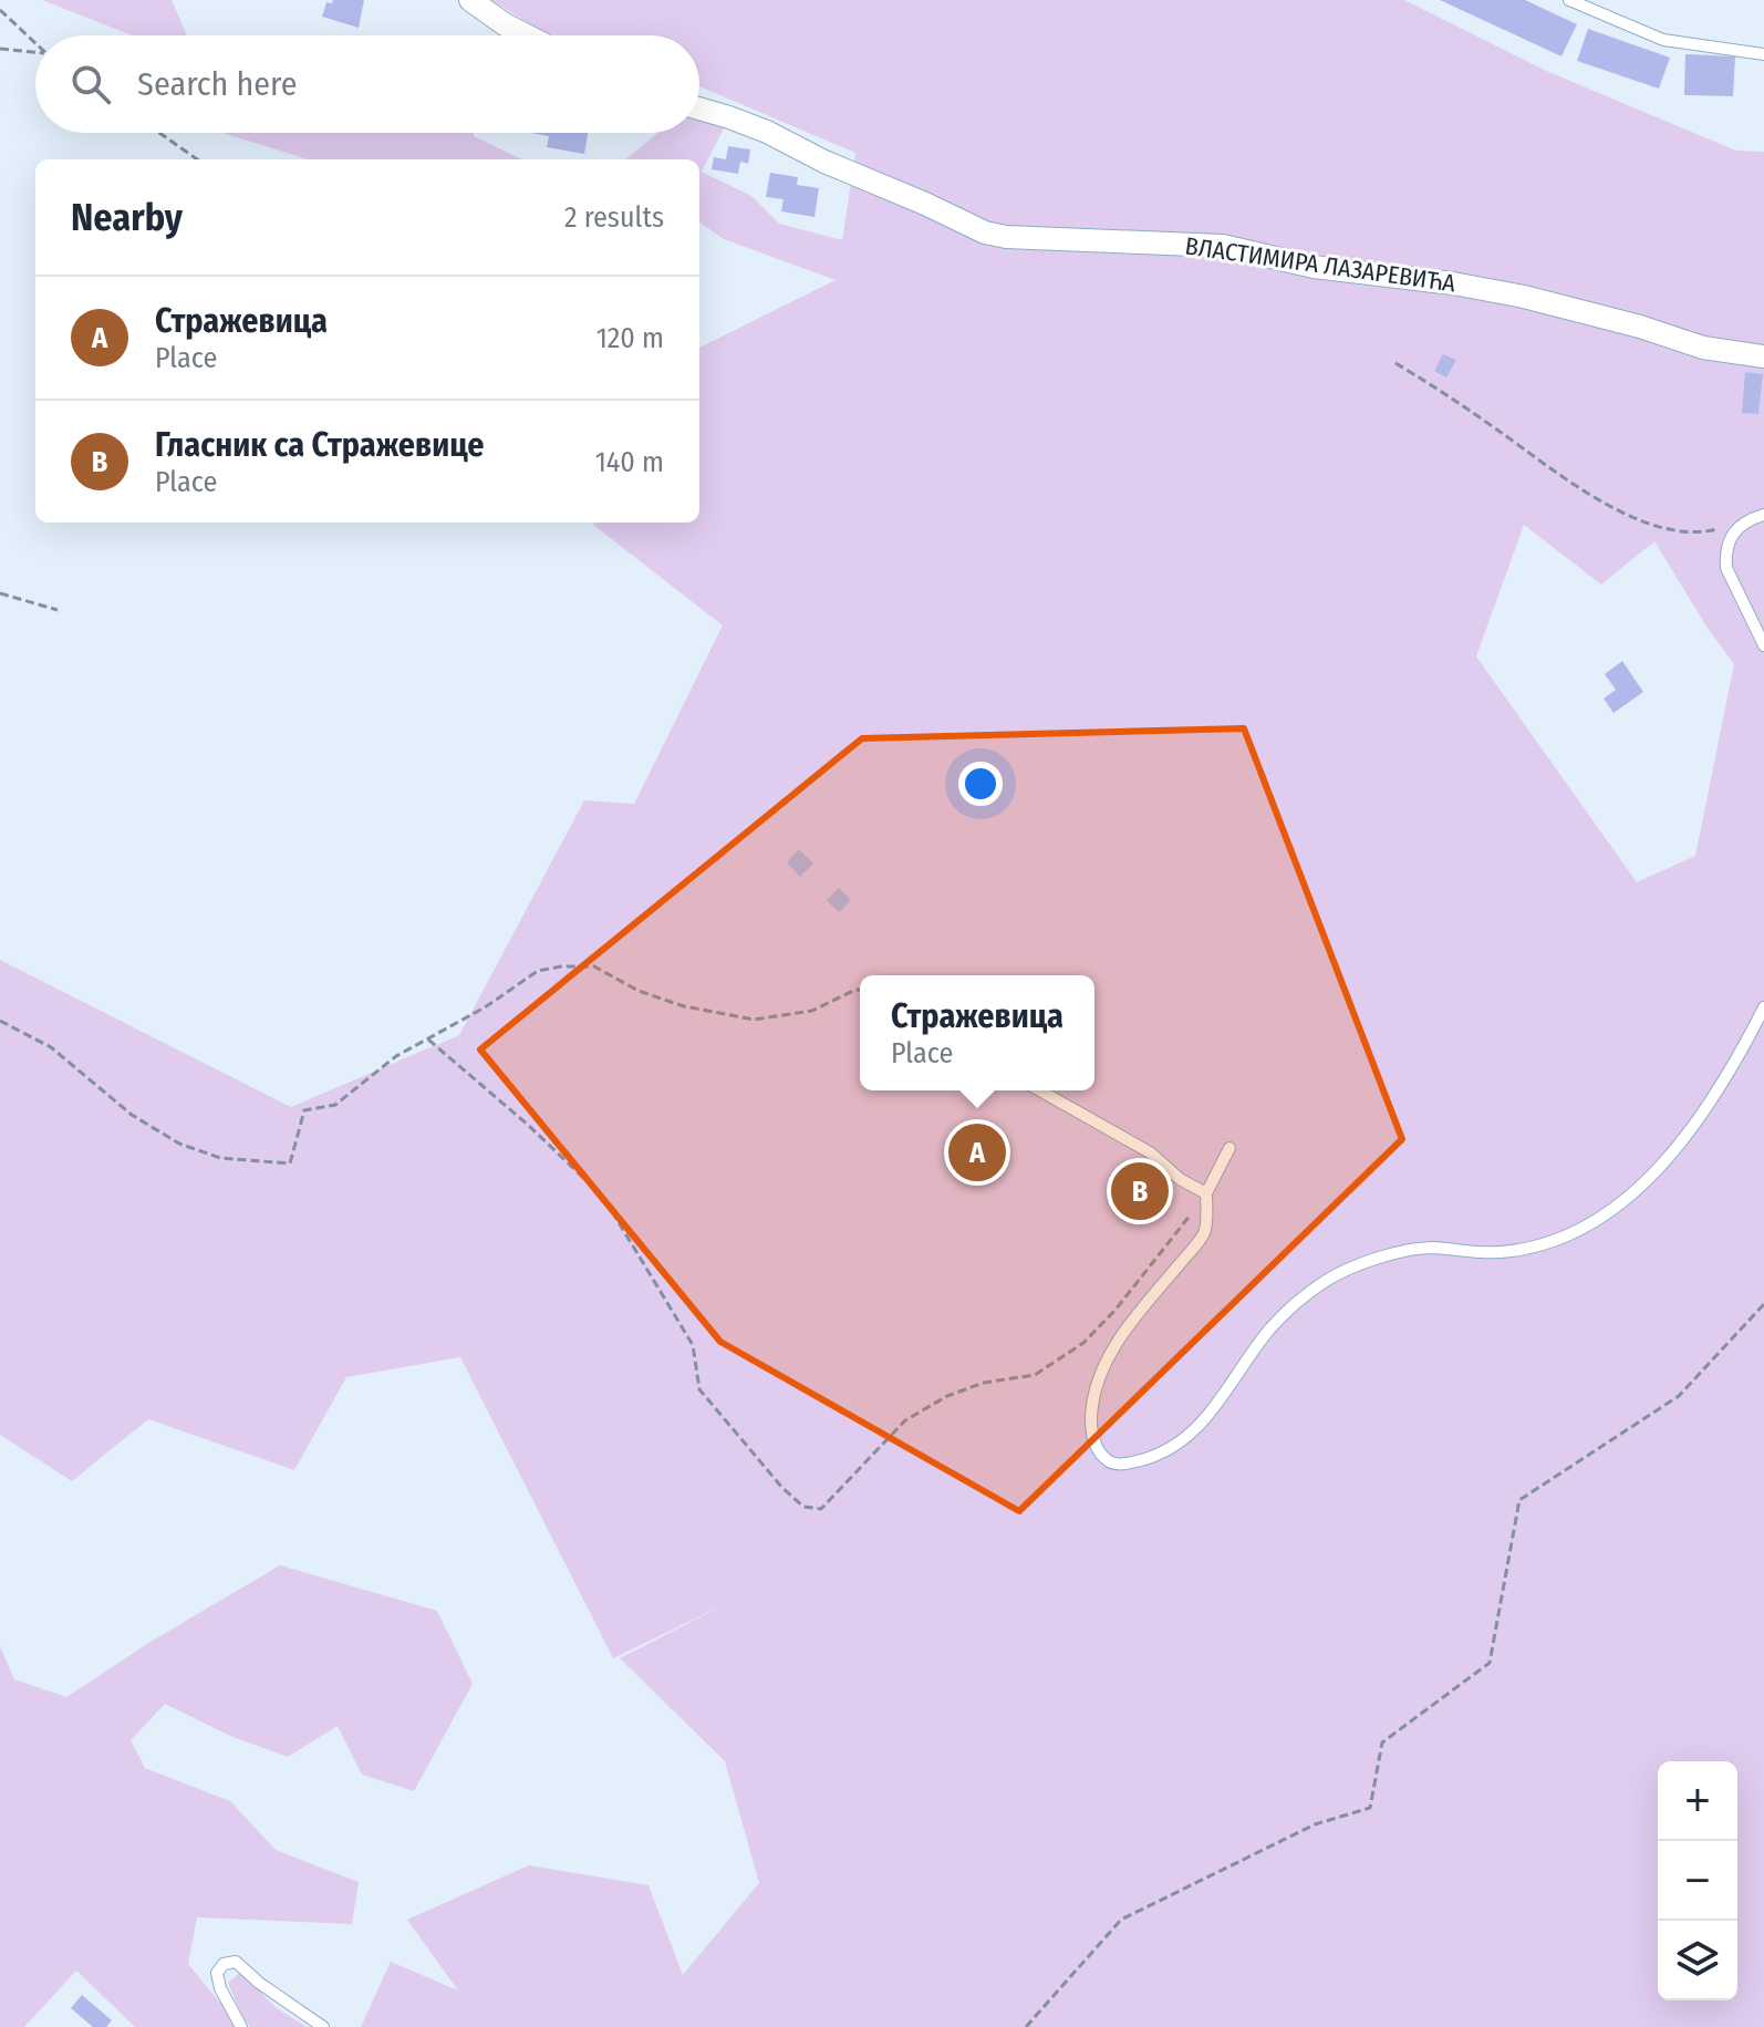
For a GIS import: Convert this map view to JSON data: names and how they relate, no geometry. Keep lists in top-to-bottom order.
{
  "streets": {
    "street": ["ВЛАСТИМИРА ЛАЗАРЕВИЋА"]
  },
  "page": {
    "search": "Search here",
    "heading": ["Nearby", "2 results"],
    "list": [
      {
        "mark": "A",
        "name": "Стражевица",
        "note": "Place",
        "value": "120 m"
      },
      {
        "mark": "B",
        "name": "Гласник са Стражевице",
        "note": "Place",
        "value": "140 m"
      }
    ],
    "popup": ["Стражевица", "Place"],
    "pins": ["A", "B"],
    "map_buttons": ["+", "−"]
  }
}
